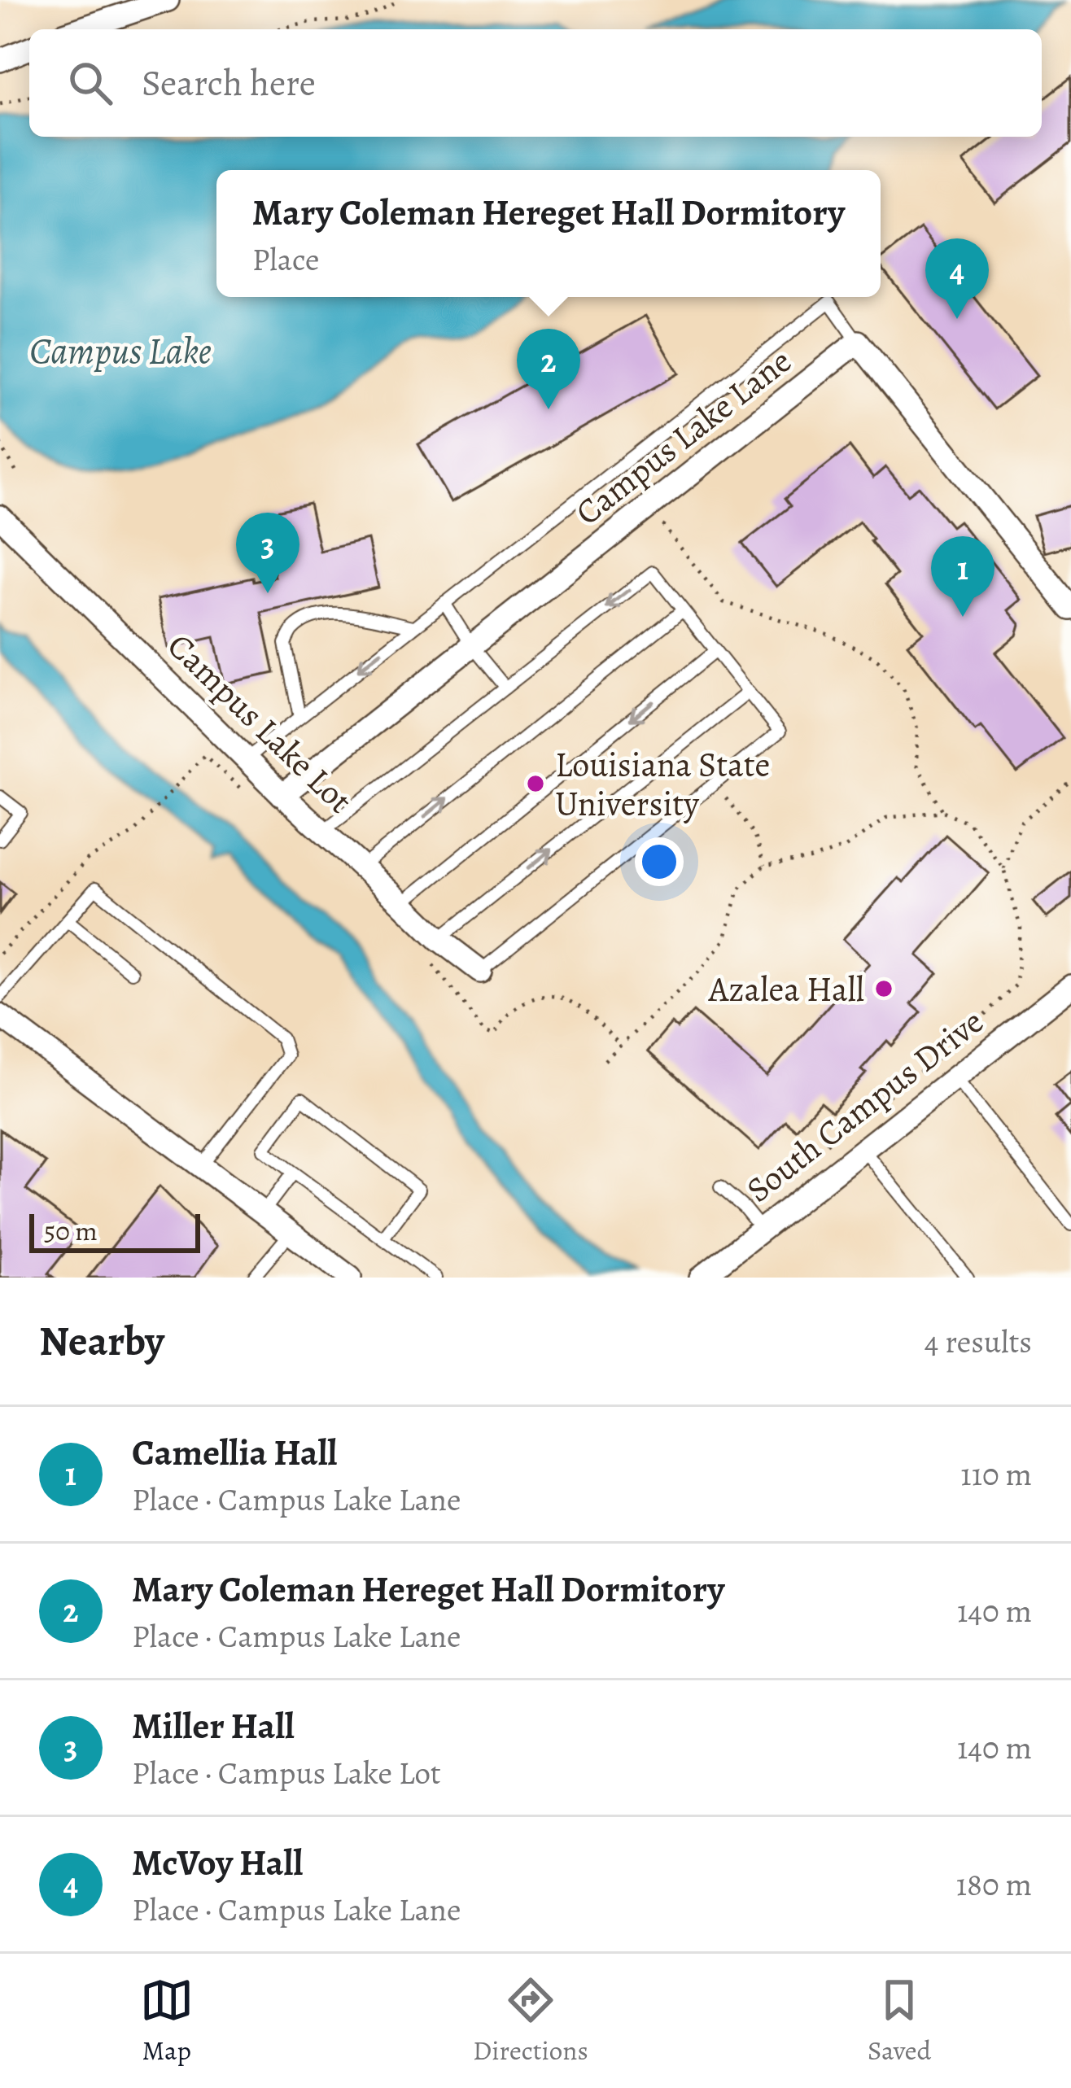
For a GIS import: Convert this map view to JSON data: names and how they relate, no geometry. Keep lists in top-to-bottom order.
{
  "streets": {
    "street": ["Campus Lake Lane", "Campus Lake Lot", "South Campus Drive"]
  },
  "crossings": [
    ["Campus Lake Lane", "Campus Lake Lot"]
  ],
  "water": ["Campus Lake"],
  "places": ["Louisiana State University", "Azalea Hall"],
  "scale_bar": "50 m",
  "page": {
    "search": "Search here",
    "popup": ["Mary Coleman Hereget Hall Dormitory", "Place"],
    "pins": [
      "4",
      "2",
      "3",
      "1"
    ],
    "scale": "50 m",
    "heading": ["Nearby", "4 results"],
    "list": [
      {
        "mark": "1",
        "name": "Camellia Hall",
        "note": "Place · Campus Lake Lane",
        "value": "110 m"
      },
      {
        "mark": "2",
        "name": "Mary Coleman Hereget Hall Dormitory",
        "note": "Place · Campus Lake Lane",
        "value": "140 m"
      },
      {
        "mark": "3",
        "name": "Miller Hall",
        "note": "Place · Campus Lake Lot",
        "value": "140 m"
      },
      {
        "mark": "4",
        "name": "McVoy Hall",
        "note": "Place · Campus Lake Lane",
        "value": "180 m"
      }
    ],
    "nav": ["Map", "Directions", "Saved"]
  }
}
